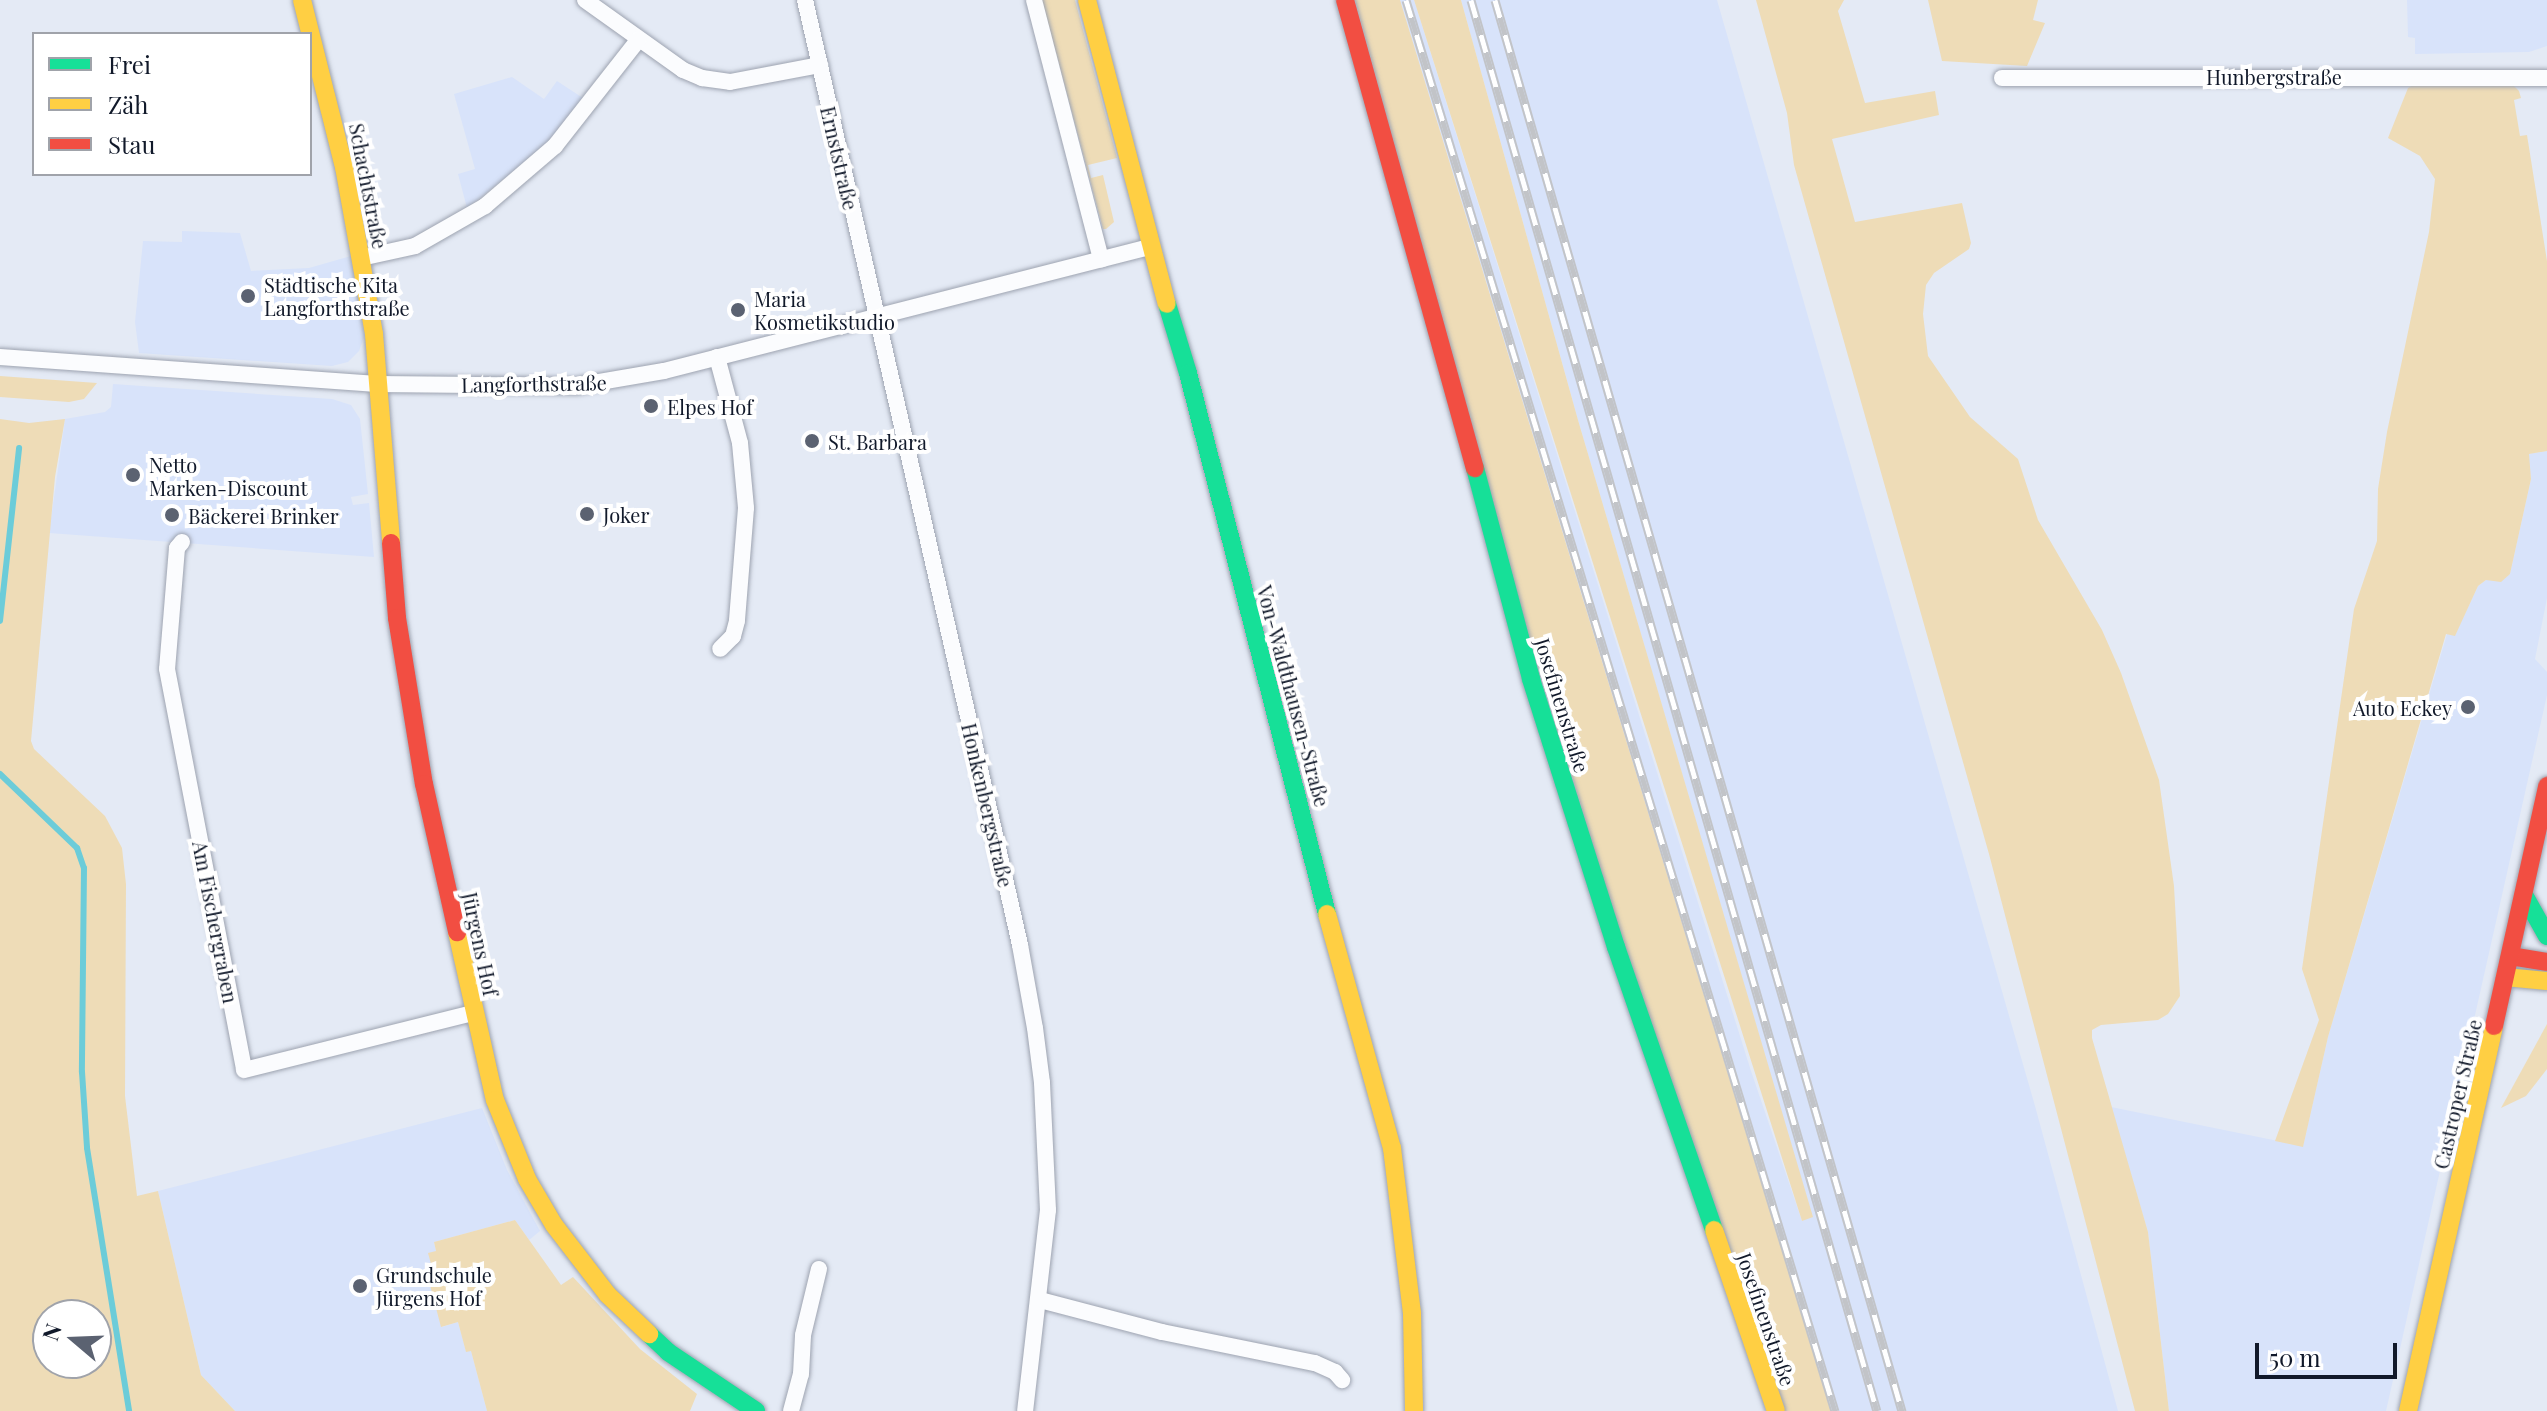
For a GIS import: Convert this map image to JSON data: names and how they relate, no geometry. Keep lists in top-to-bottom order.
{
  "streets": {
    "street": [
      "Hunbergstraße",
      "Ernststraße",
      "Schachtstraße",
      "Langforthstraße",
      "Von-Waldthausen-Straße",
      "Josefinenstraße",
      "Honkenbergstraße",
      "Am Fischergraben",
      "Jürgens Hof",
      "Castroper Straße"
    ]
  },
  "crossings": [
    ["Ernststraße", "Langforthstraße"],
    ["Ernststraße", "Honkenbergstraße"],
    ["Schachtstraße", "Langforthstraße"],
    ["Schachtstraße", "Jürgens Hof"],
    ["Langforthstraße", "Von-Waldthausen-Straße"],
    ["Langforthstraße", "Honkenbergstraße"],
    ["Langforthstraße", "Jürgens Hof"],
    ["Am Fischergraben", "Jürgens Hof"]
  ],
  "places": [
    "Städtische Kita Langforthstraße",
    "Maria Kosmetikstudio",
    "Elpes Hof",
    "St. Barbara",
    "Netto Marken-Discount",
    "Joker",
    "Bäckerei Brinker",
    "Auto Eckey",
    "Grundschule Jürgens Hof"
  ],
  "legend": ["Frei", "Zäh", "Stau"],
  "scale_bar": "50 m",
  "north": "left"
}
